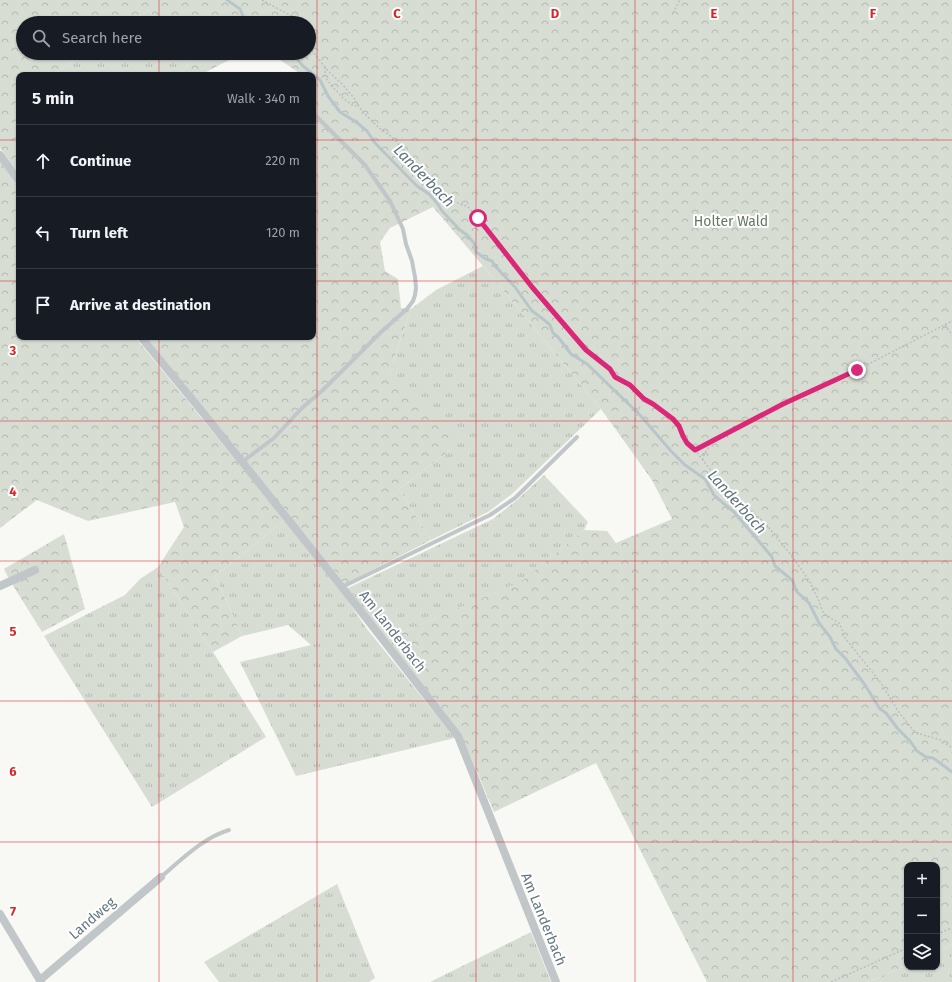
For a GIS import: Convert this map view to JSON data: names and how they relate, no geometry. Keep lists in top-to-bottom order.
{
  "streets": {
    "street": ["Am Landerbach", "Landweg"]
  },
  "water": ["Landerbach"],
  "parks": ["Holter Wald"],
  "page": {
    "search": "Search here",
    "heading": ["5 min", "Walk · 340 m"],
    "list": [
      ["Continue", "220 m"],
      ["Turn left", "120 m"],
      "Arrive at destination"
    ],
    "map_buttons": ["+", "−"]
  },
  "grid": {
    "columns": [
      "C",
      "D",
      "E",
      "F"
    ],
    "rows": [
      "3",
      "4",
      "5",
      "6",
      "7"
    ]
  }
}
